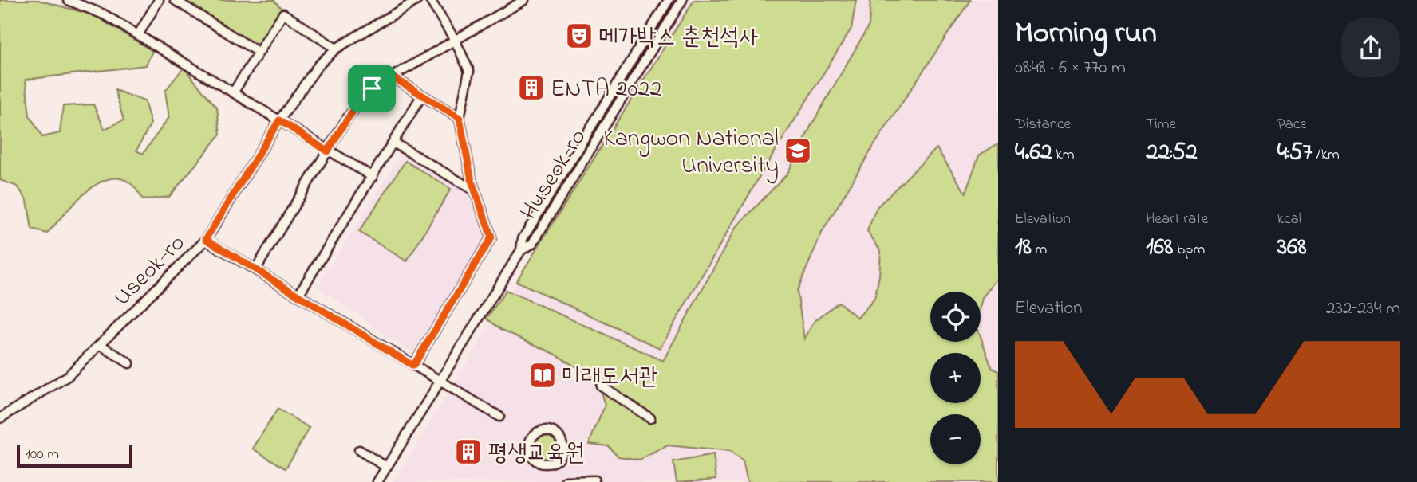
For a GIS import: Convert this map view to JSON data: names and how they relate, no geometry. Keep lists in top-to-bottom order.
{
  "streets": {
    "street": ["Huseok-ro", "Useok-ro"]
  },
  "places": {
    "theatre": ["메가박스 춘천석사"],
    "building": ["ENTA 2022", "평생교육원"],
    "school or university": ["Kangwon National University"],
    "library": ["미래도서관"]
  },
  "scale_bar": "100 m",
  "page": {
    "heading": ["Morning run", "08:48 · 6 × 770 m"],
    "stats": [
      ["Distance", "4.62 km"],
      ["Time", "22:52"],
      ["Pace", "4:57 /km"],
      ["Elevation", "18 m"],
      ["Heart rate", "168 bpm"],
      ["kcal", "368"]
    ],
    "chart": ["Elevation", "232–234 m"],
    "map_buttons": ["+", "−"],
    "scale": "100 m"
  }
}
